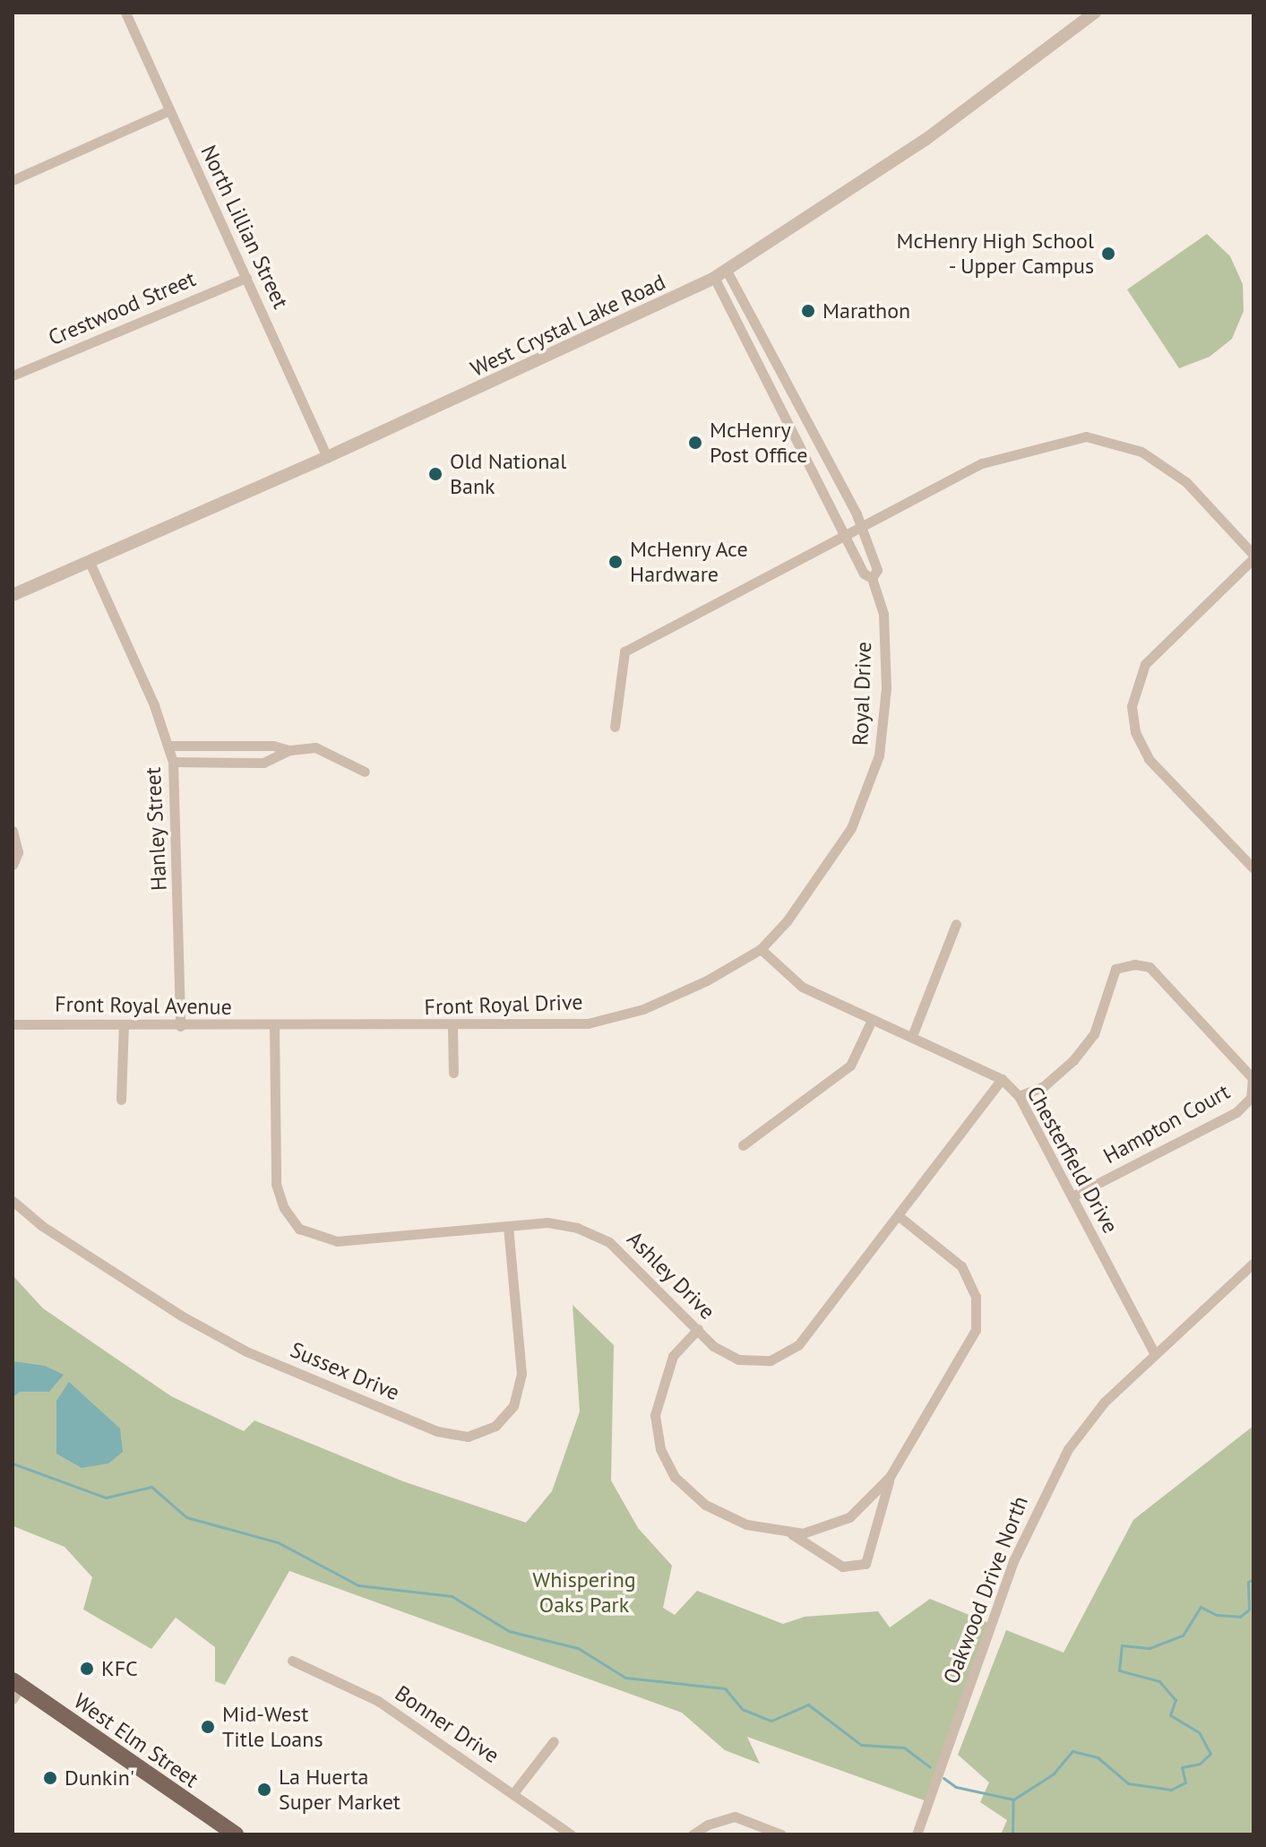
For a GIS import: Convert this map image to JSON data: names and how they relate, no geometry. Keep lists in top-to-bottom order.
{
  "streets": {
    "main road": ["West Elm Street"],
    "street": [
      "North Lillian Street",
      "Crestwood Street",
      "West Crystal Lake Road",
      "Royal Drive",
      "Hanley Street",
      "Front Royal Drive",
      "Front Royal Avenue",
      "Hampton Court",
      "Chesterfield Drive",
      "Ashley Drive",
      "Sussex Drive",
      "Oakwood Drive North",
      "Bonner Drive"
    ]
  },
  "crossings": [
    ["North Lillian Street", "Crestwood Street"],
    ["North Lillian Street", "West Crystal Lake Road"],
    ["West Crystal Lake Road", "Royal Drive"],
    ["West Crystal Lake Road", "Hanley Street"],
    ["Royal Drive", "Front Royal Drive"],
    ["Royal Drive", "Chesterfield Drive"],
    ["Hanley Street", "Front Royal Avenue"],
    ["Front Royal Drive", "Front Royal Avenue"],
    ["Front Royal Drive", "Chesterfield Drive"],
    ["Front Royal Drive", "Ashley Drive"],
    ["Front Royal Avenue", "Ashley Drive"],
    ["Hampton Court", "Chesterfield Drive"],
    ["Chesterfield Drive", "Ashley Drive"],
    ["Chesterfield Drive", "Oakwood Drive North"],
    ["Ashley Drive", "Sussex Drive"]
  ],
  "parks": ["Whispering Oaks Park"],
  "places": [
    "McHenry High School - Upper Campus",
    "Marathon",
    "McHenry Post Office",
    "Old National Bank",
    "McHenry Ace Hardware",
    "KFC",
    "Mid-West Title Loans",
    "Dunkin'",
    "La Huerta Super Market"
  ]
}
